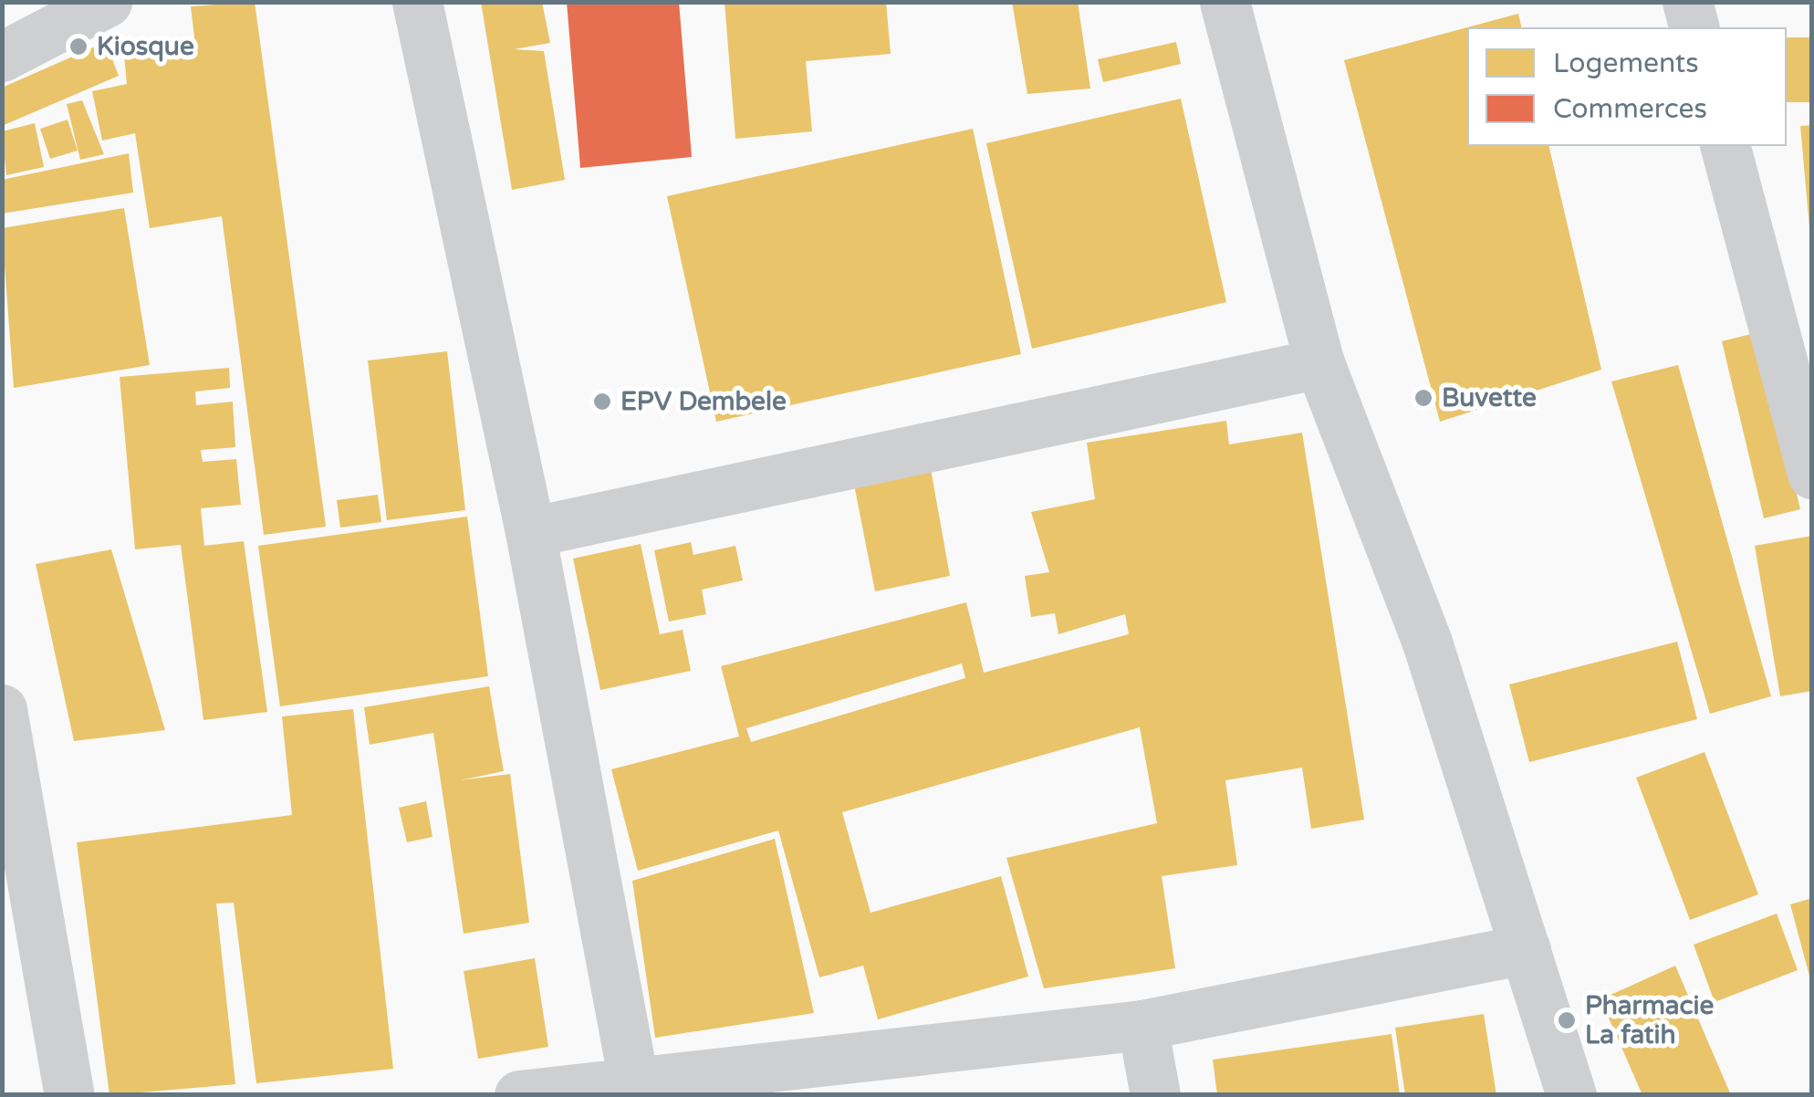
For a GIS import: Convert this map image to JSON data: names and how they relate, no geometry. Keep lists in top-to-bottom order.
{
  "places": [
    "Kiosque",
    "Buvette",
    "EPV Dembele",
    "Pharmacie La fatih"
  ],
  "legend": ["Logements", "Commerces"]
}
